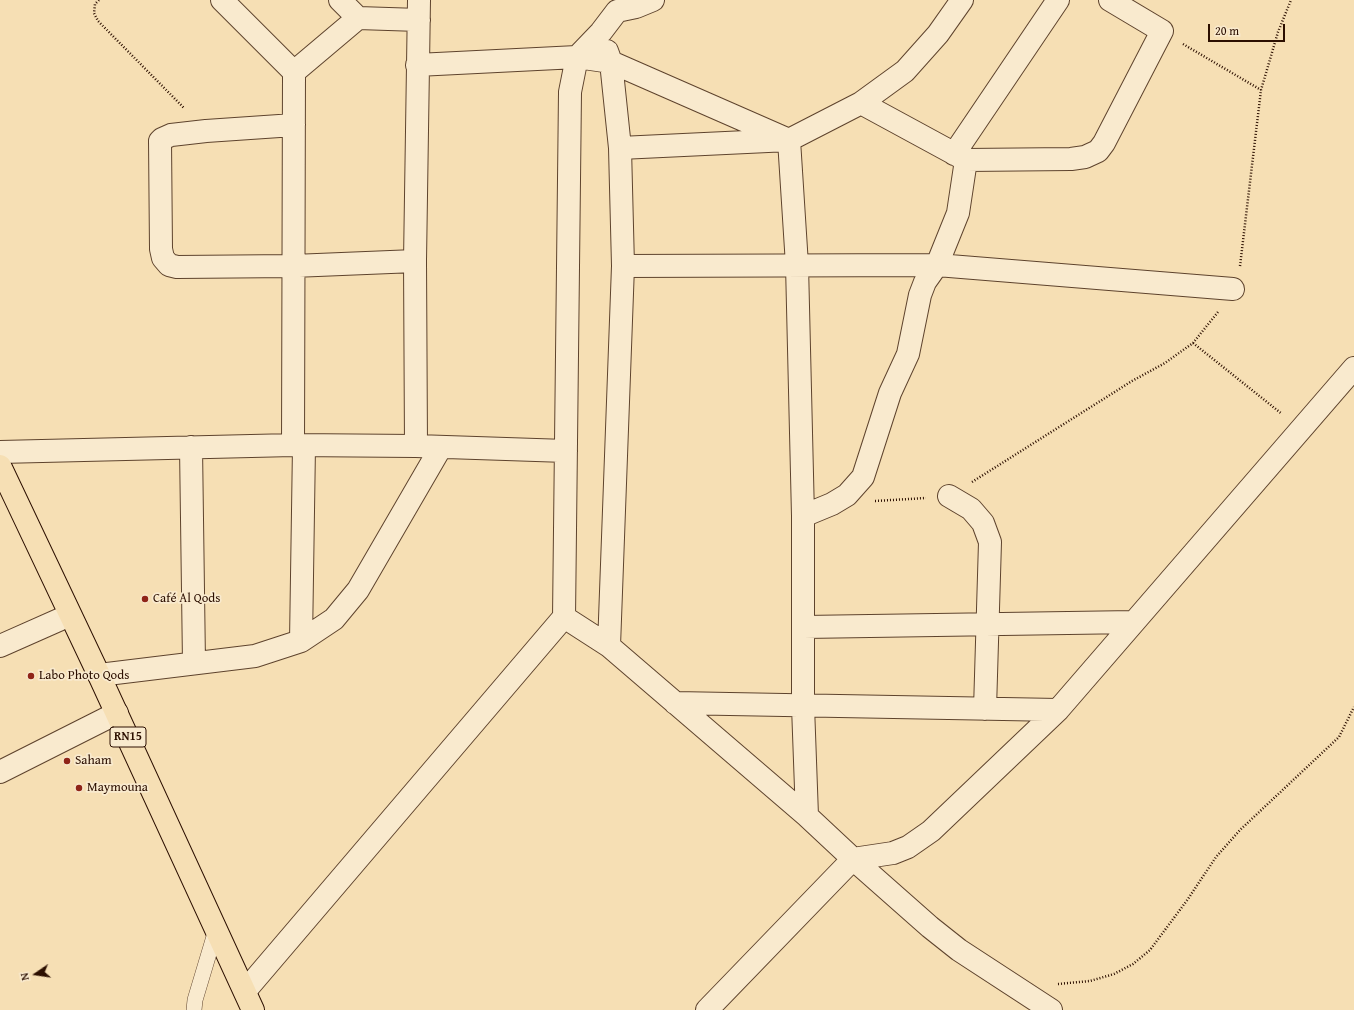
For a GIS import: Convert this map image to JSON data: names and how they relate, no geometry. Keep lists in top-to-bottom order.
{
  "streets": {
    "main road": ["RN15"]
  },
  "places": [
    "Café Al Qods",
    "Labo Photo Qods",
    "Saham",
    "Maymouna"
  ],
  "scale_bar": "20 m",
  "north": "left"
}
